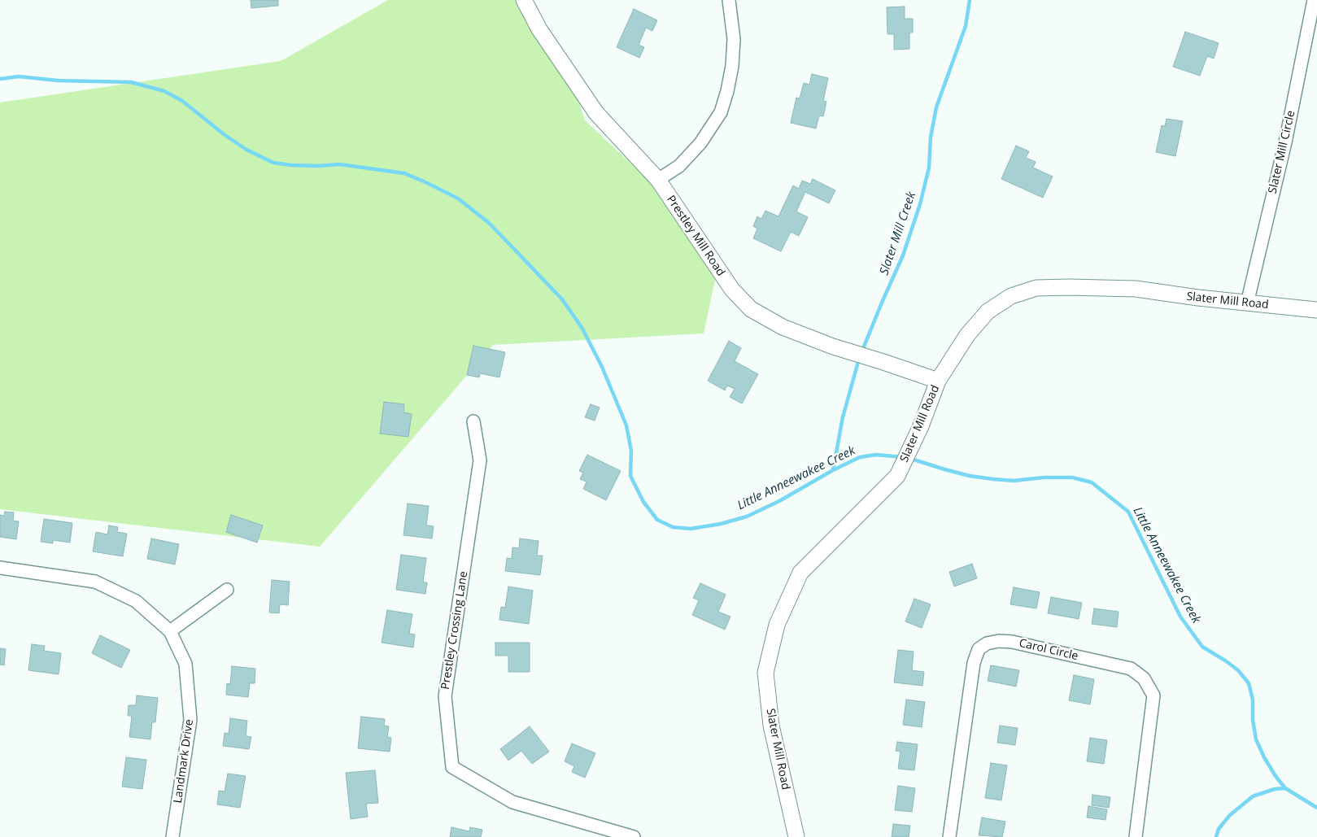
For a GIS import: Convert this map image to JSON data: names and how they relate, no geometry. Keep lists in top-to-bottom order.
{
  "streets": {
    "street": [
      "Slater Mill Circle",
      "Prestley Mill Road",
      "Slater Mill Road",
      "Prestley Crossing Lane",
      "Carol Circle",
      "Landmark Drive"
    ]
  },
  "crossings": [
    ["Slater Mill Circle", "Slater Mill Road"],
    ["Prestley Mill Road", "Slater Mill Road"]
  ],
  "water": ["Slater Mill Creek", "Little Anneewakee Creek"]
}
